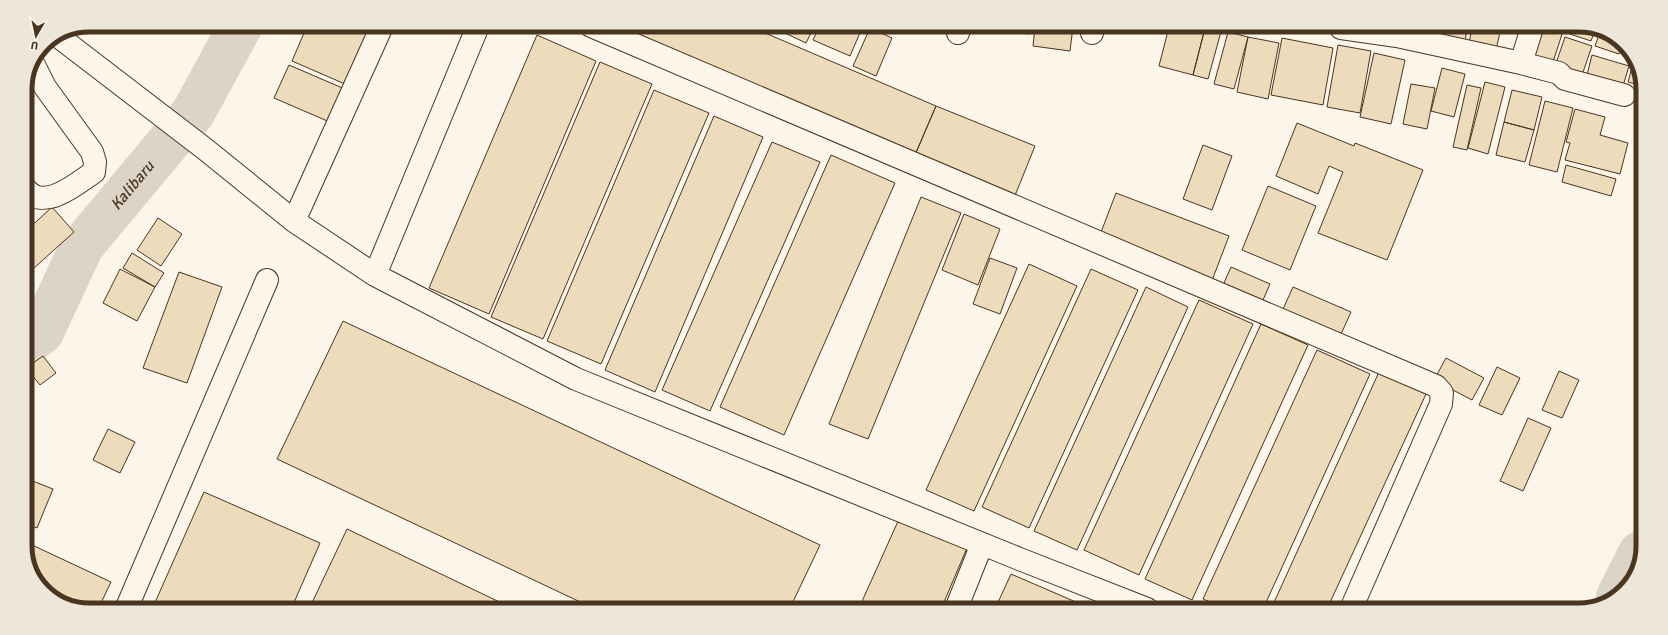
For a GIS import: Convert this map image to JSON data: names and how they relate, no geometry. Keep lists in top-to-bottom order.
{
  "water": ["Kalibaru"],
  "north": "bottom"
}
